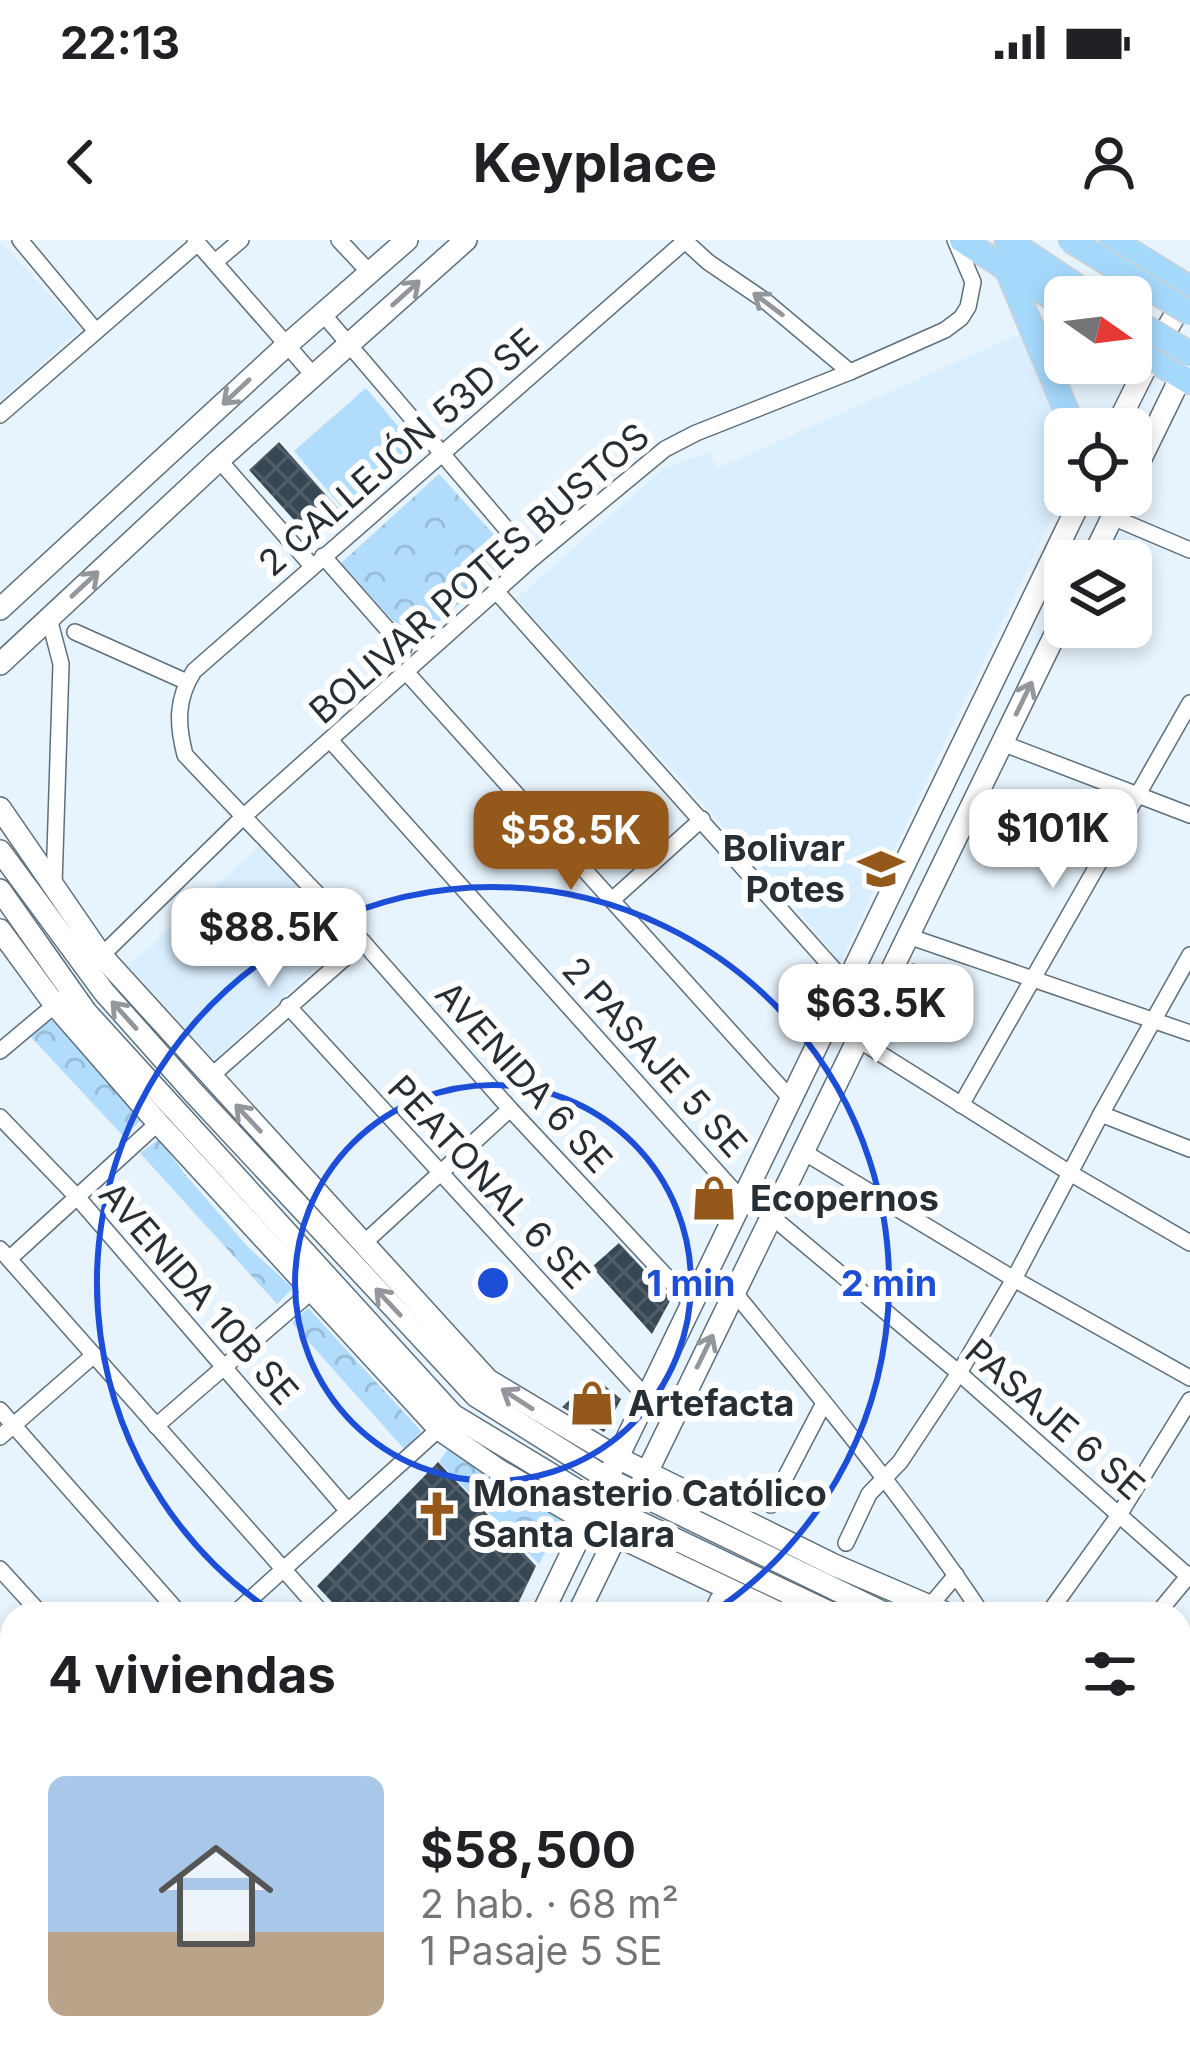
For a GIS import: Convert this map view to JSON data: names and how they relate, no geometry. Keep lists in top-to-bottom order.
{
  "streets": {
    "street": [
      "2 CALLEJÓN 53D SE",
      "BOLIVAR POTES BUSTOS",
      "2 PASAJE 5 SE",
      "AVENIDA 6 SE",
      "PEATONAL 6 SE",
      "AVENIDA 10B SE",
      "PASAJE 6 SE"
    ]
  },
  "crossings": [
    ["2 CALLEJÓN 53D SE", "AVENIDA 6 SE"],
    ["BOLIVAR POTES BUSTOS", "2 PASAJE 5 SE"],
    ["BOLIVAR POTES BUSTOS", "AVENIDA 6 SE"]
  ],
  "places": {
    "school or university": ["Bolivar Potes"],
    "shop": ["Ecopernos", "Artefacta"],
    "church": ["Monasterio Católico Santa Clara"]
  },
  "north": "right",
  "page": {
    "status": "22:13",
    "header": "Keyplace",
    "price": [
      "$101K",
      "$58.5K",
      "$88.5K",
      "$63.5K"
    ],
    "heading": "4 viviendas",
    "list": [
      {
        "name": "$58,500",
        "note": "2 hab. · 68 m² · 1 Pasaje 5 SE"
      }
    ]
  },
  "rings": ["1 min", "2 min"]
}
